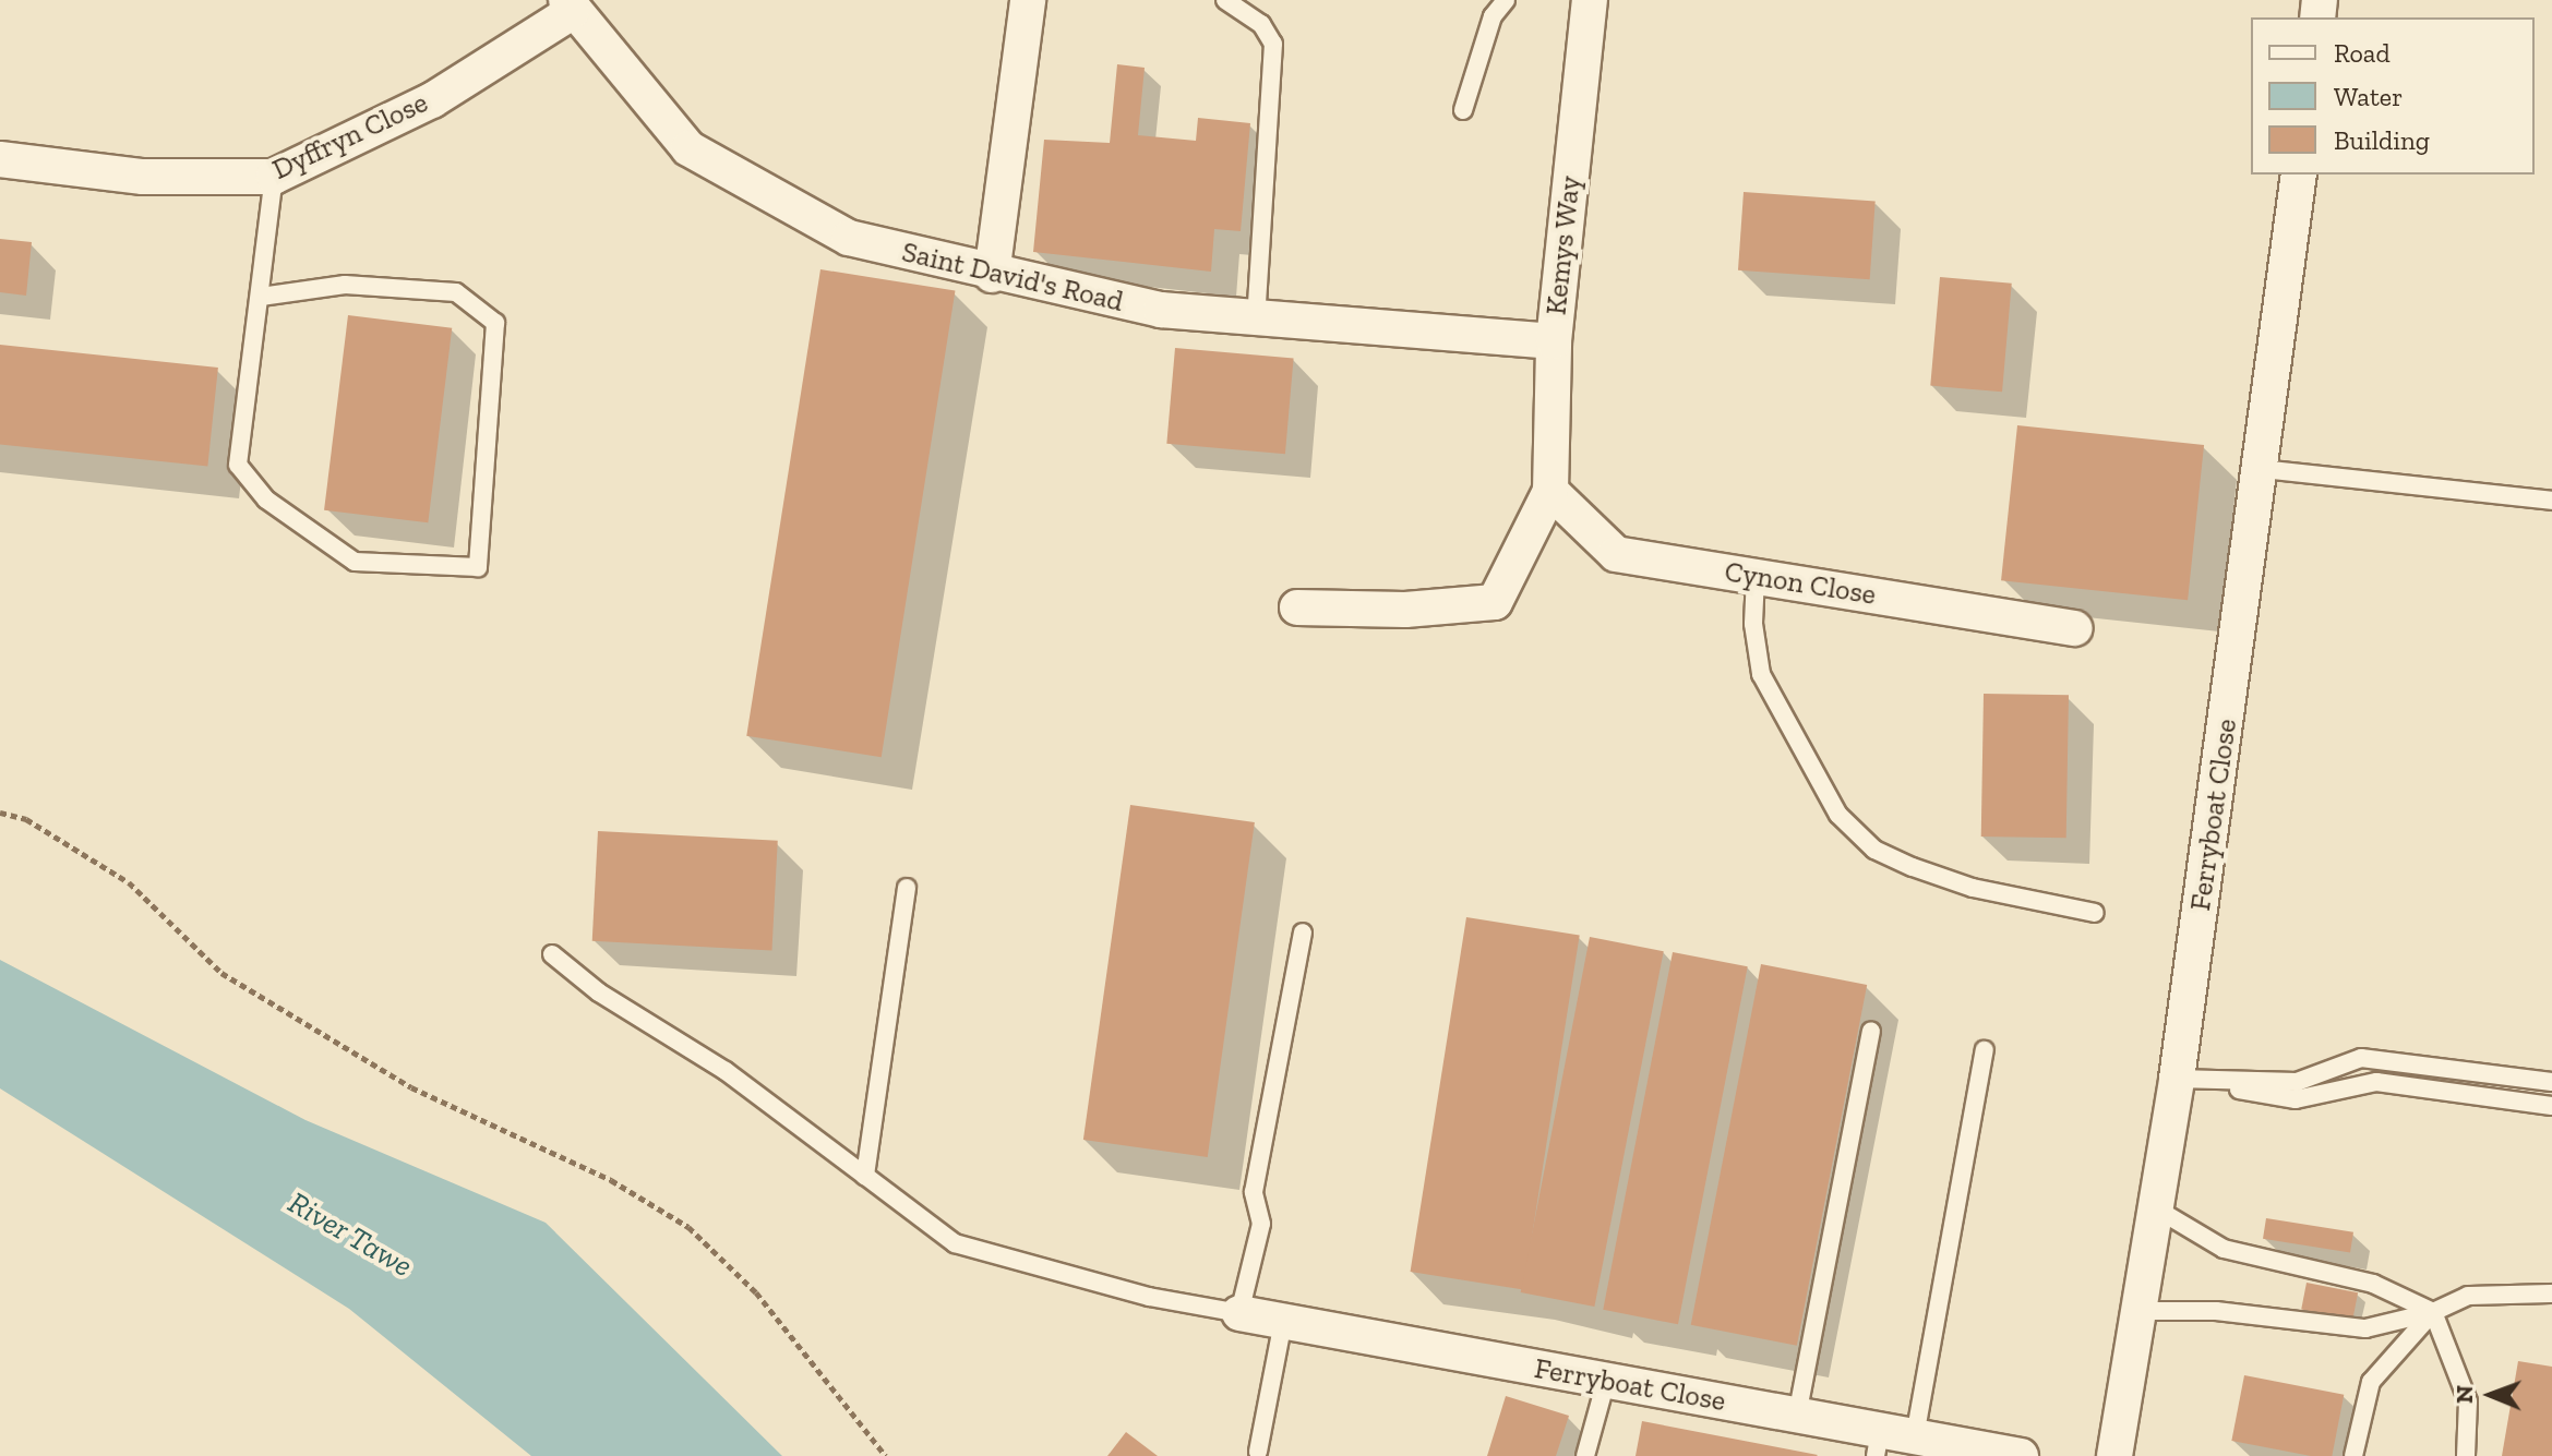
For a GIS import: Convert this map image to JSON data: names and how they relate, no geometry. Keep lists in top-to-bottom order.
{
  "streets": {
    "street": [
      "Dyffryn Close",
      "Kemys Way",
      "Saint David's Road",
      "Cynon Close",
      "Ferryboat Close"
    ]
  },
  "crossings": [
    ["Dyffryn Close", "Saint David's Road"],
    ["Kemys Way", "Saint David's Road"],
    ["Kemys Way", "Cynon Close"]
  ],
  "water": ["River Tawe"],
  "legend": ["Road", "Water", "Building"],
  "north": "left"
}
